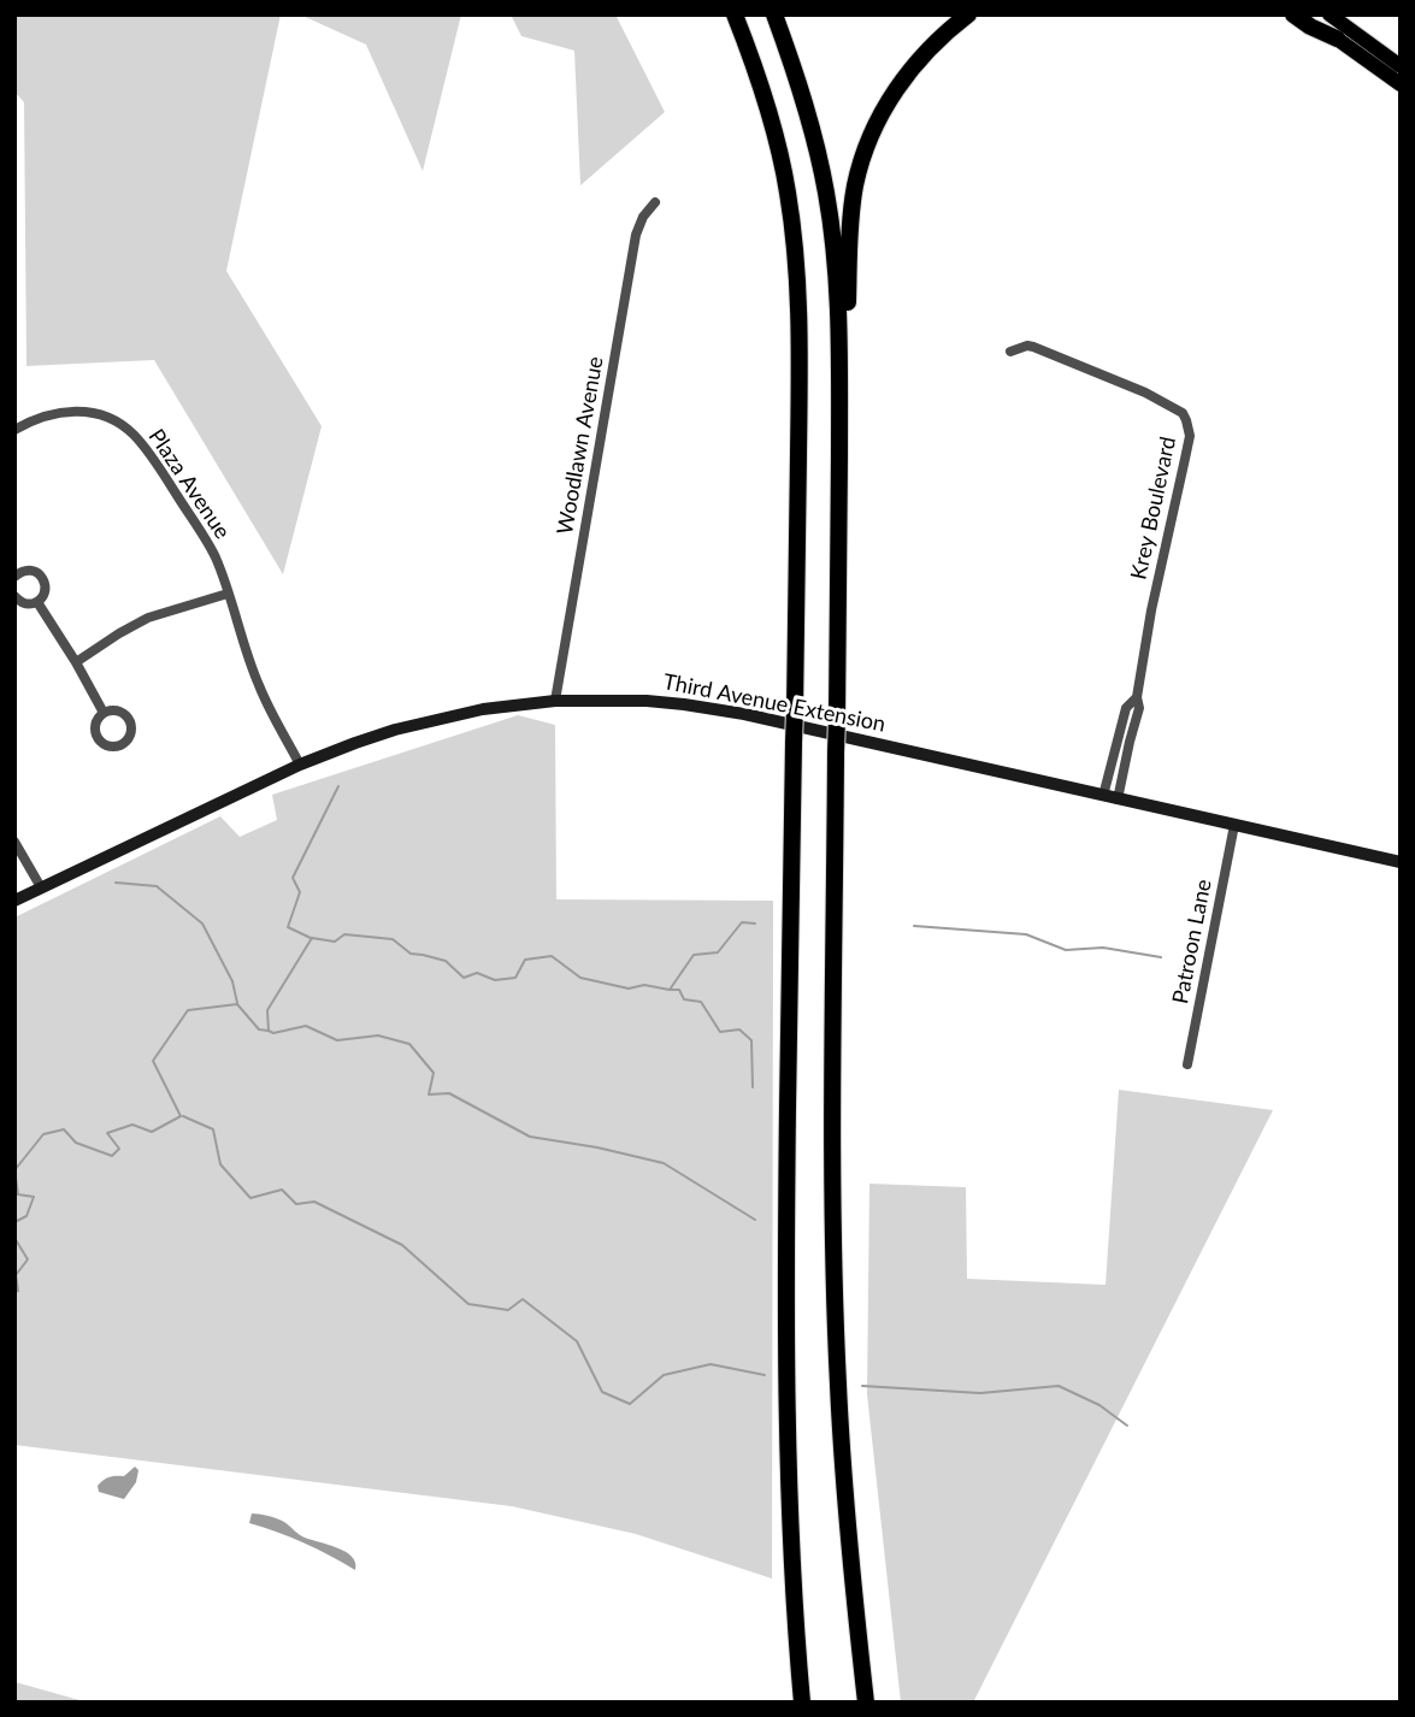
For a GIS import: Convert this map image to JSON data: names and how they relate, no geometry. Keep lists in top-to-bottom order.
{
  "streets": {
    "street": [
      "Woodlawn Avenue",
      "Plaza Avenue",
      "Krey Boulevard",
      "Third Avenue Extension",
      "Patroon Lane"
    ]
  },
  "crossings": [
    ["Woodlawn Avenue", "Third Avenue Extension"],
    ["Plaza Avenue", "Third Avenue Extension"],
    ["Krey Boulevard", "Third Avenue Extension"],
    ["Third Avenue Extension", "Patroon Lane"]
  ]
}
